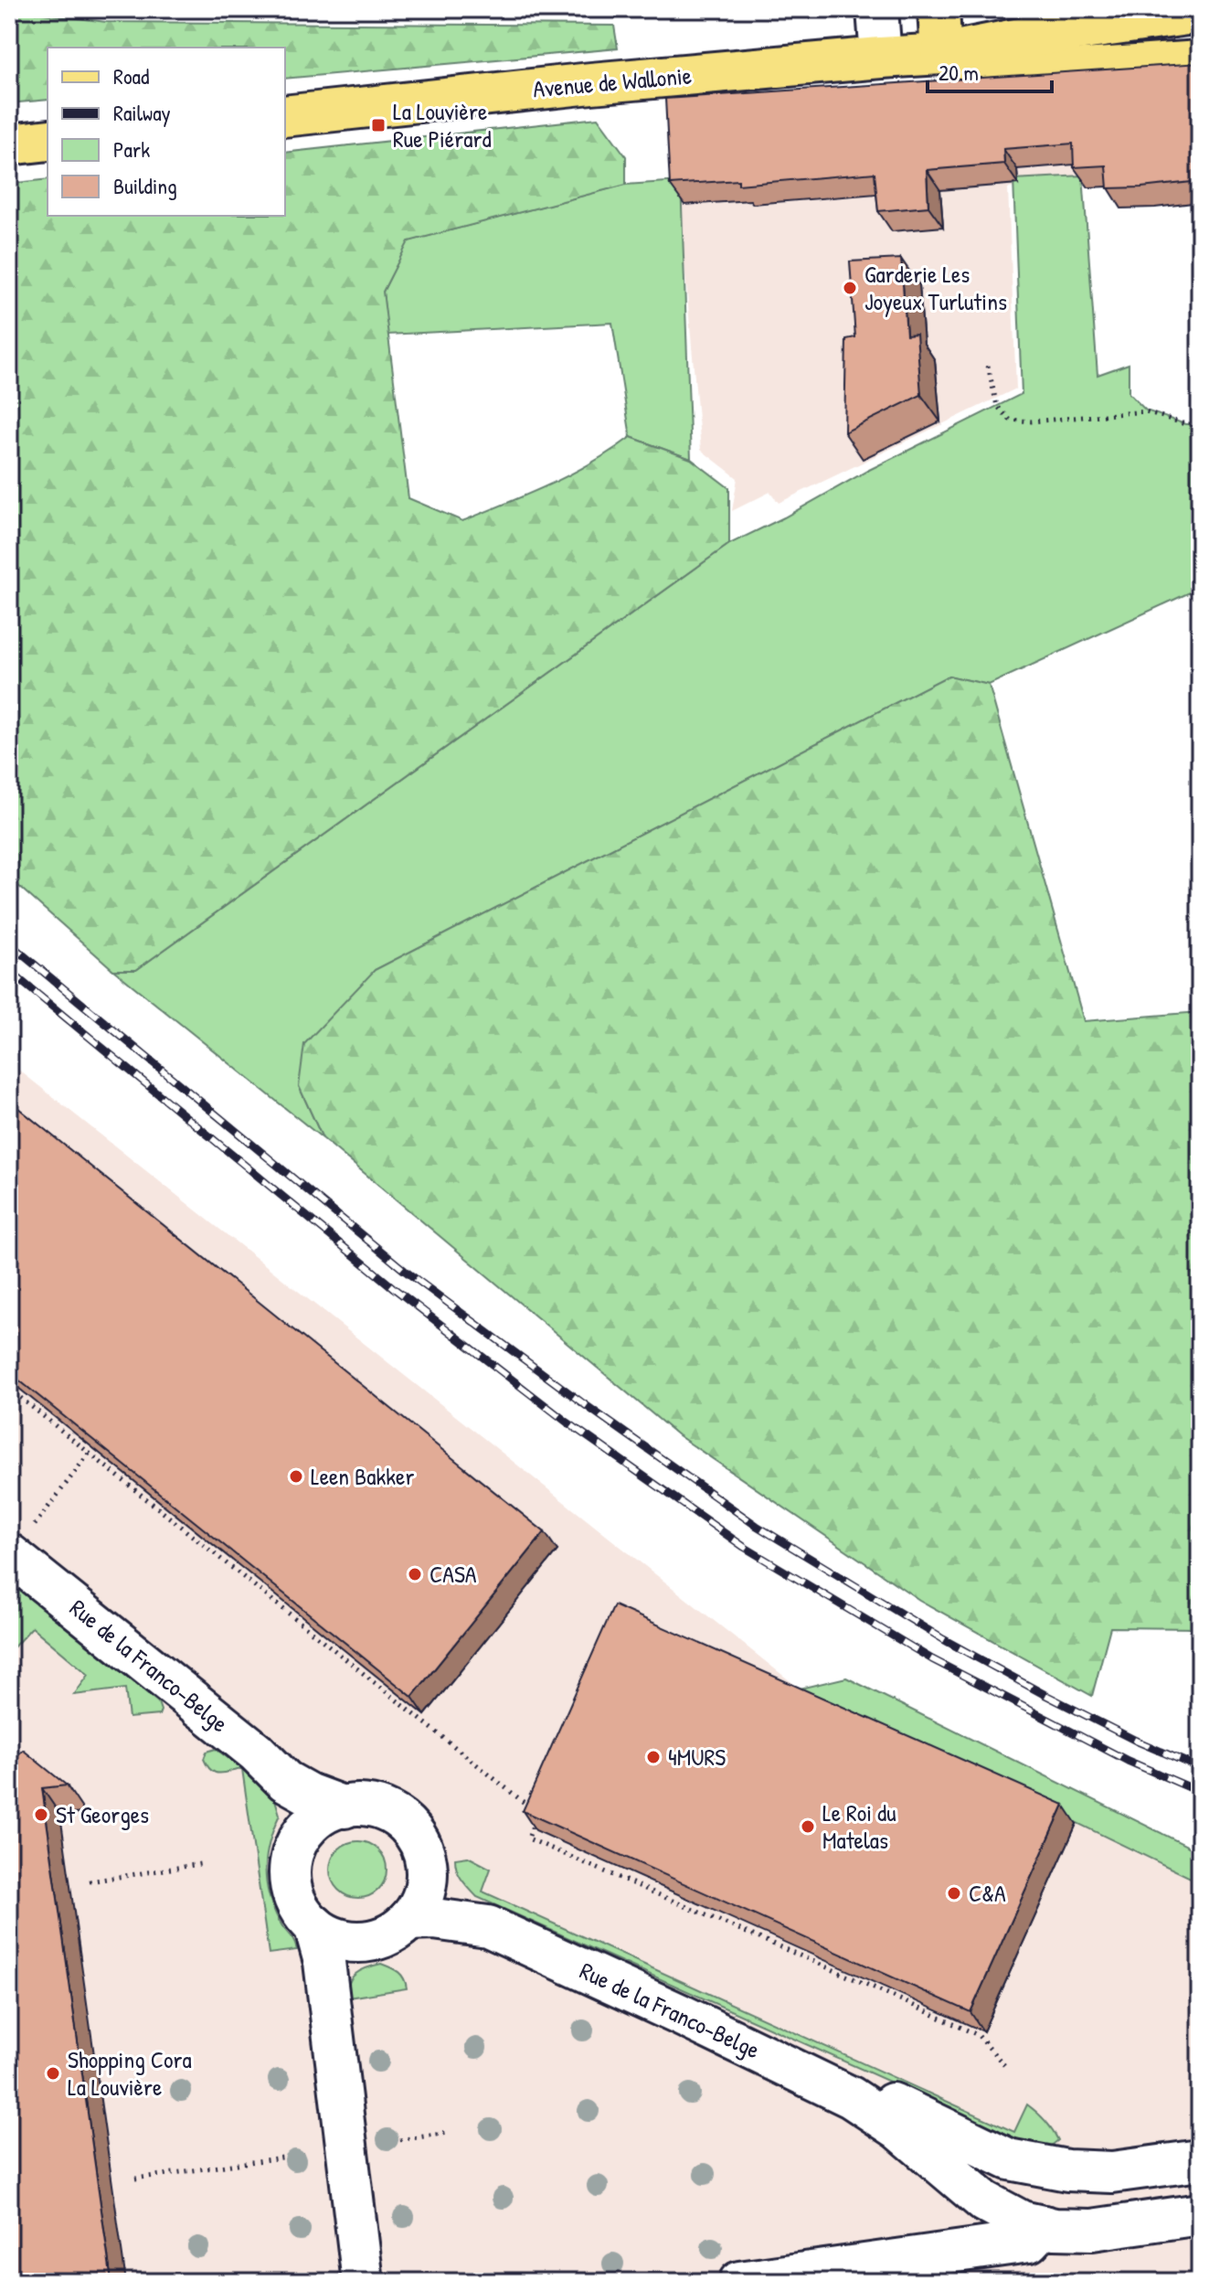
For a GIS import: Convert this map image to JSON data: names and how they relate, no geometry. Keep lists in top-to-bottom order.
{
  "streets": {
    "main road": ["Avenue de Wallonie"],
    "street": ["Rue de la Franco-Belge"]
  },
  "places": {
    "transit": ["La Louvière Rue Piérard"],
    "other": [
      "Garderie Les Joyeux Turlutins",
      "Leen Bakker",
      "CASA",
      "4MURS",
      "St Georges",
      "Le Roi du Matelas",
      "C&A",
      "Shopping Cora La Louvière"
    ]
  },
  "legend": [
    "Road",
    "Railway",
    "Park",
    "Building"
  ],
  "scale_bar": "20 m"
}
